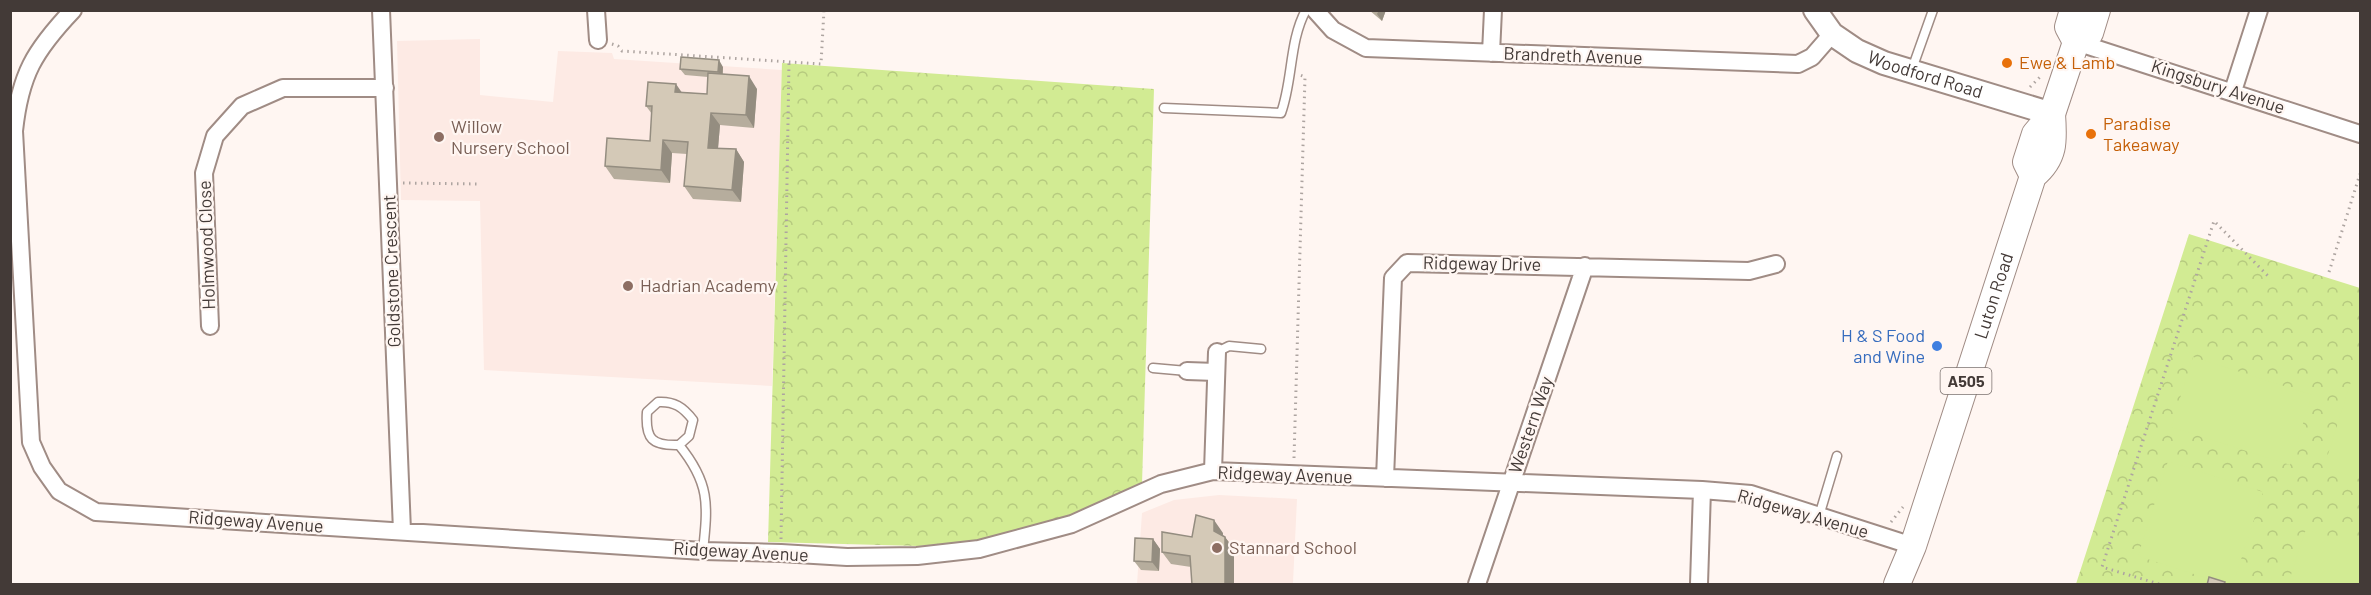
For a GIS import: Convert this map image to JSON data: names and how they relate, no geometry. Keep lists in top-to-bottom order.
{
  "streets": {
    "main road": ["Luton Road", "A505"],
    "street": [
      "Brandreth Avenue",
      "Woodford Road",
      "Kingsbury Avenue",
      "Holmwood Close",
      "Ridgeway Drive",
      "Goldstone Crescent",
      "Western Way",
      "Ridgeway Avenue"
    ]
  },
  "crossings": [
    ["Brandreth Avenue", "Woodford Road"],
    ["Woodford Road", "Luton Road"],
    ["Kingsbury Avenue", "Luton Road"],
    ["Holmwood Close", "Goldstone Crescent"],
    ["Ridgeway Drive", "Western Way"],
    ["Ridgeway Drive", "Ridgeway Avenue"],
    ["Goldstone Crescent", "Ridgeway Avenue"],
    ["Luton Road", "Ridgeway Avenue"],
    ["Western Way", "Ridgeway Avenue"]
  ],
  "places": [
    "Ewe & Lamb",
    "Paradise Takeaway",
    "Willow Nursery School",
    "Hadrian Academy",
    "H & S Food and Wine",
    "Stannard School"
  ]
}
